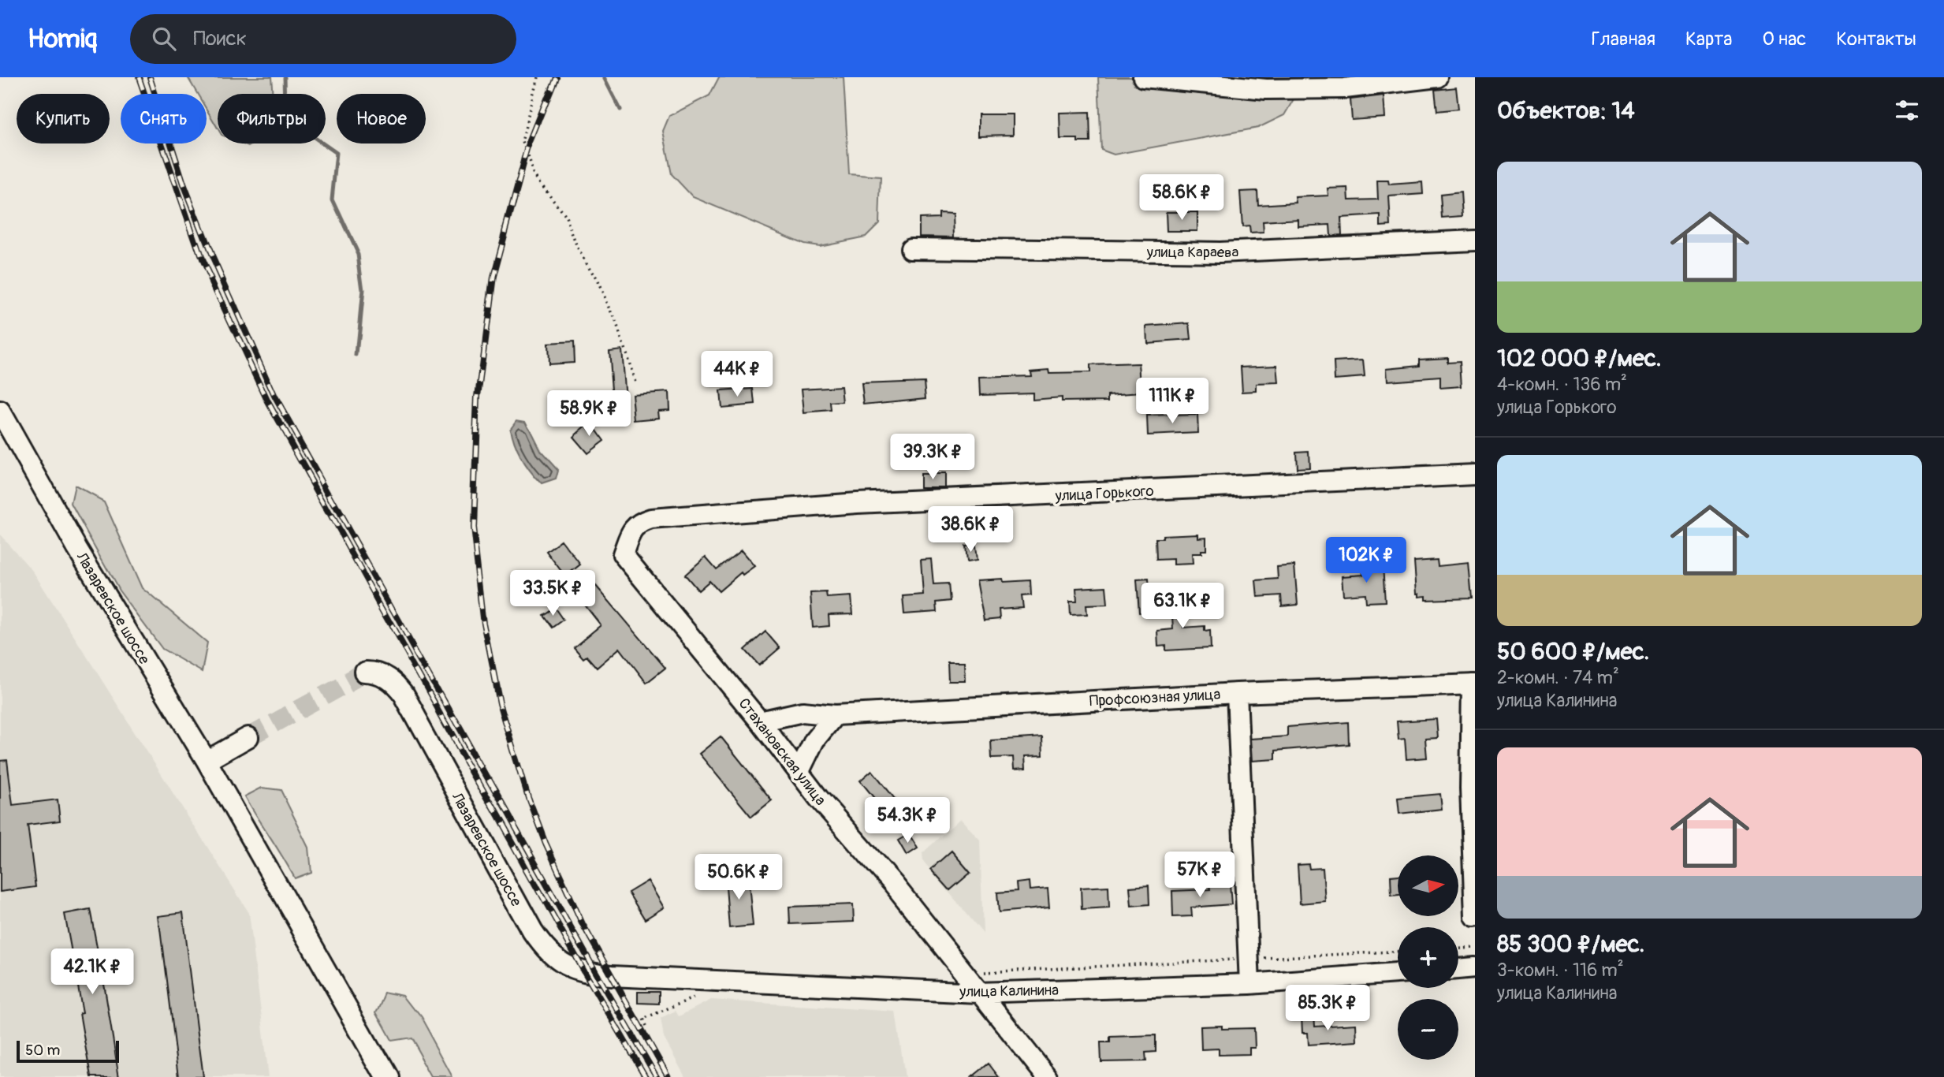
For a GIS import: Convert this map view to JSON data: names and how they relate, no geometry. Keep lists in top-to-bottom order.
{
  "streets": {
    "street": [
      "улица Караева",
      "улица Горького",
      "Лазаревское шоссе",
      "Профсоюзная улица",
      "Стахановская улица",
      "улица Калинина"
    ]
  },
  "crossings": [
    ["улица Горького", "Стахановская улица"],
    ["Лазаревское шоссе", "улица Калинина"],
    ["Профсоюзная улица", "Стахановская улица"],
    ["Стахановская улица", "улица Калинина"]
  ],
  "scale_bar": "50 m",
  "north": "right",
  "page": {
    "header": "Homiq",
    "search": "Поиск",
    "nav": [
      "Главная",
      "Карта",
      "О нас",
      "Контакты"
    ],
    "heading": "Объектов: 14",
    "chip": [
      "Купить",
      "Снять",
      "Фильтры",
      "Новое"
    ],
    "list": [
      {
        "name": "102 000 ₽/мес.",
        "note": "4-комн. · 136 m² · улица Горького"
      },
      {
        "name": "50 600 ₽/мес.",
        "note": "2-комн. · 74 m² · улица Калинина"
      },
      {
        "name": "85 300 ₽/мес.",
        "note": "3-комн. · 116 m² · улица Калинина"
      }
    ],
    "price": [
      "58.6K ₽",
      "44K ₽",
      "111K ₽",
      "58.9K ₽",
      "39.3K ₽",
      "38.6K ₽",
      "102K ₽",
      "33.5K ₽",
      "63.1K ₽",
      "54.3K ₽",
      "57K ₽",
      "50.6K ₽",
      "42.1K ₽",
      "85.3K ₽"
    ],
    "map_buttons": ["+", "−"],
    "scale": "50 m"
  }
}
